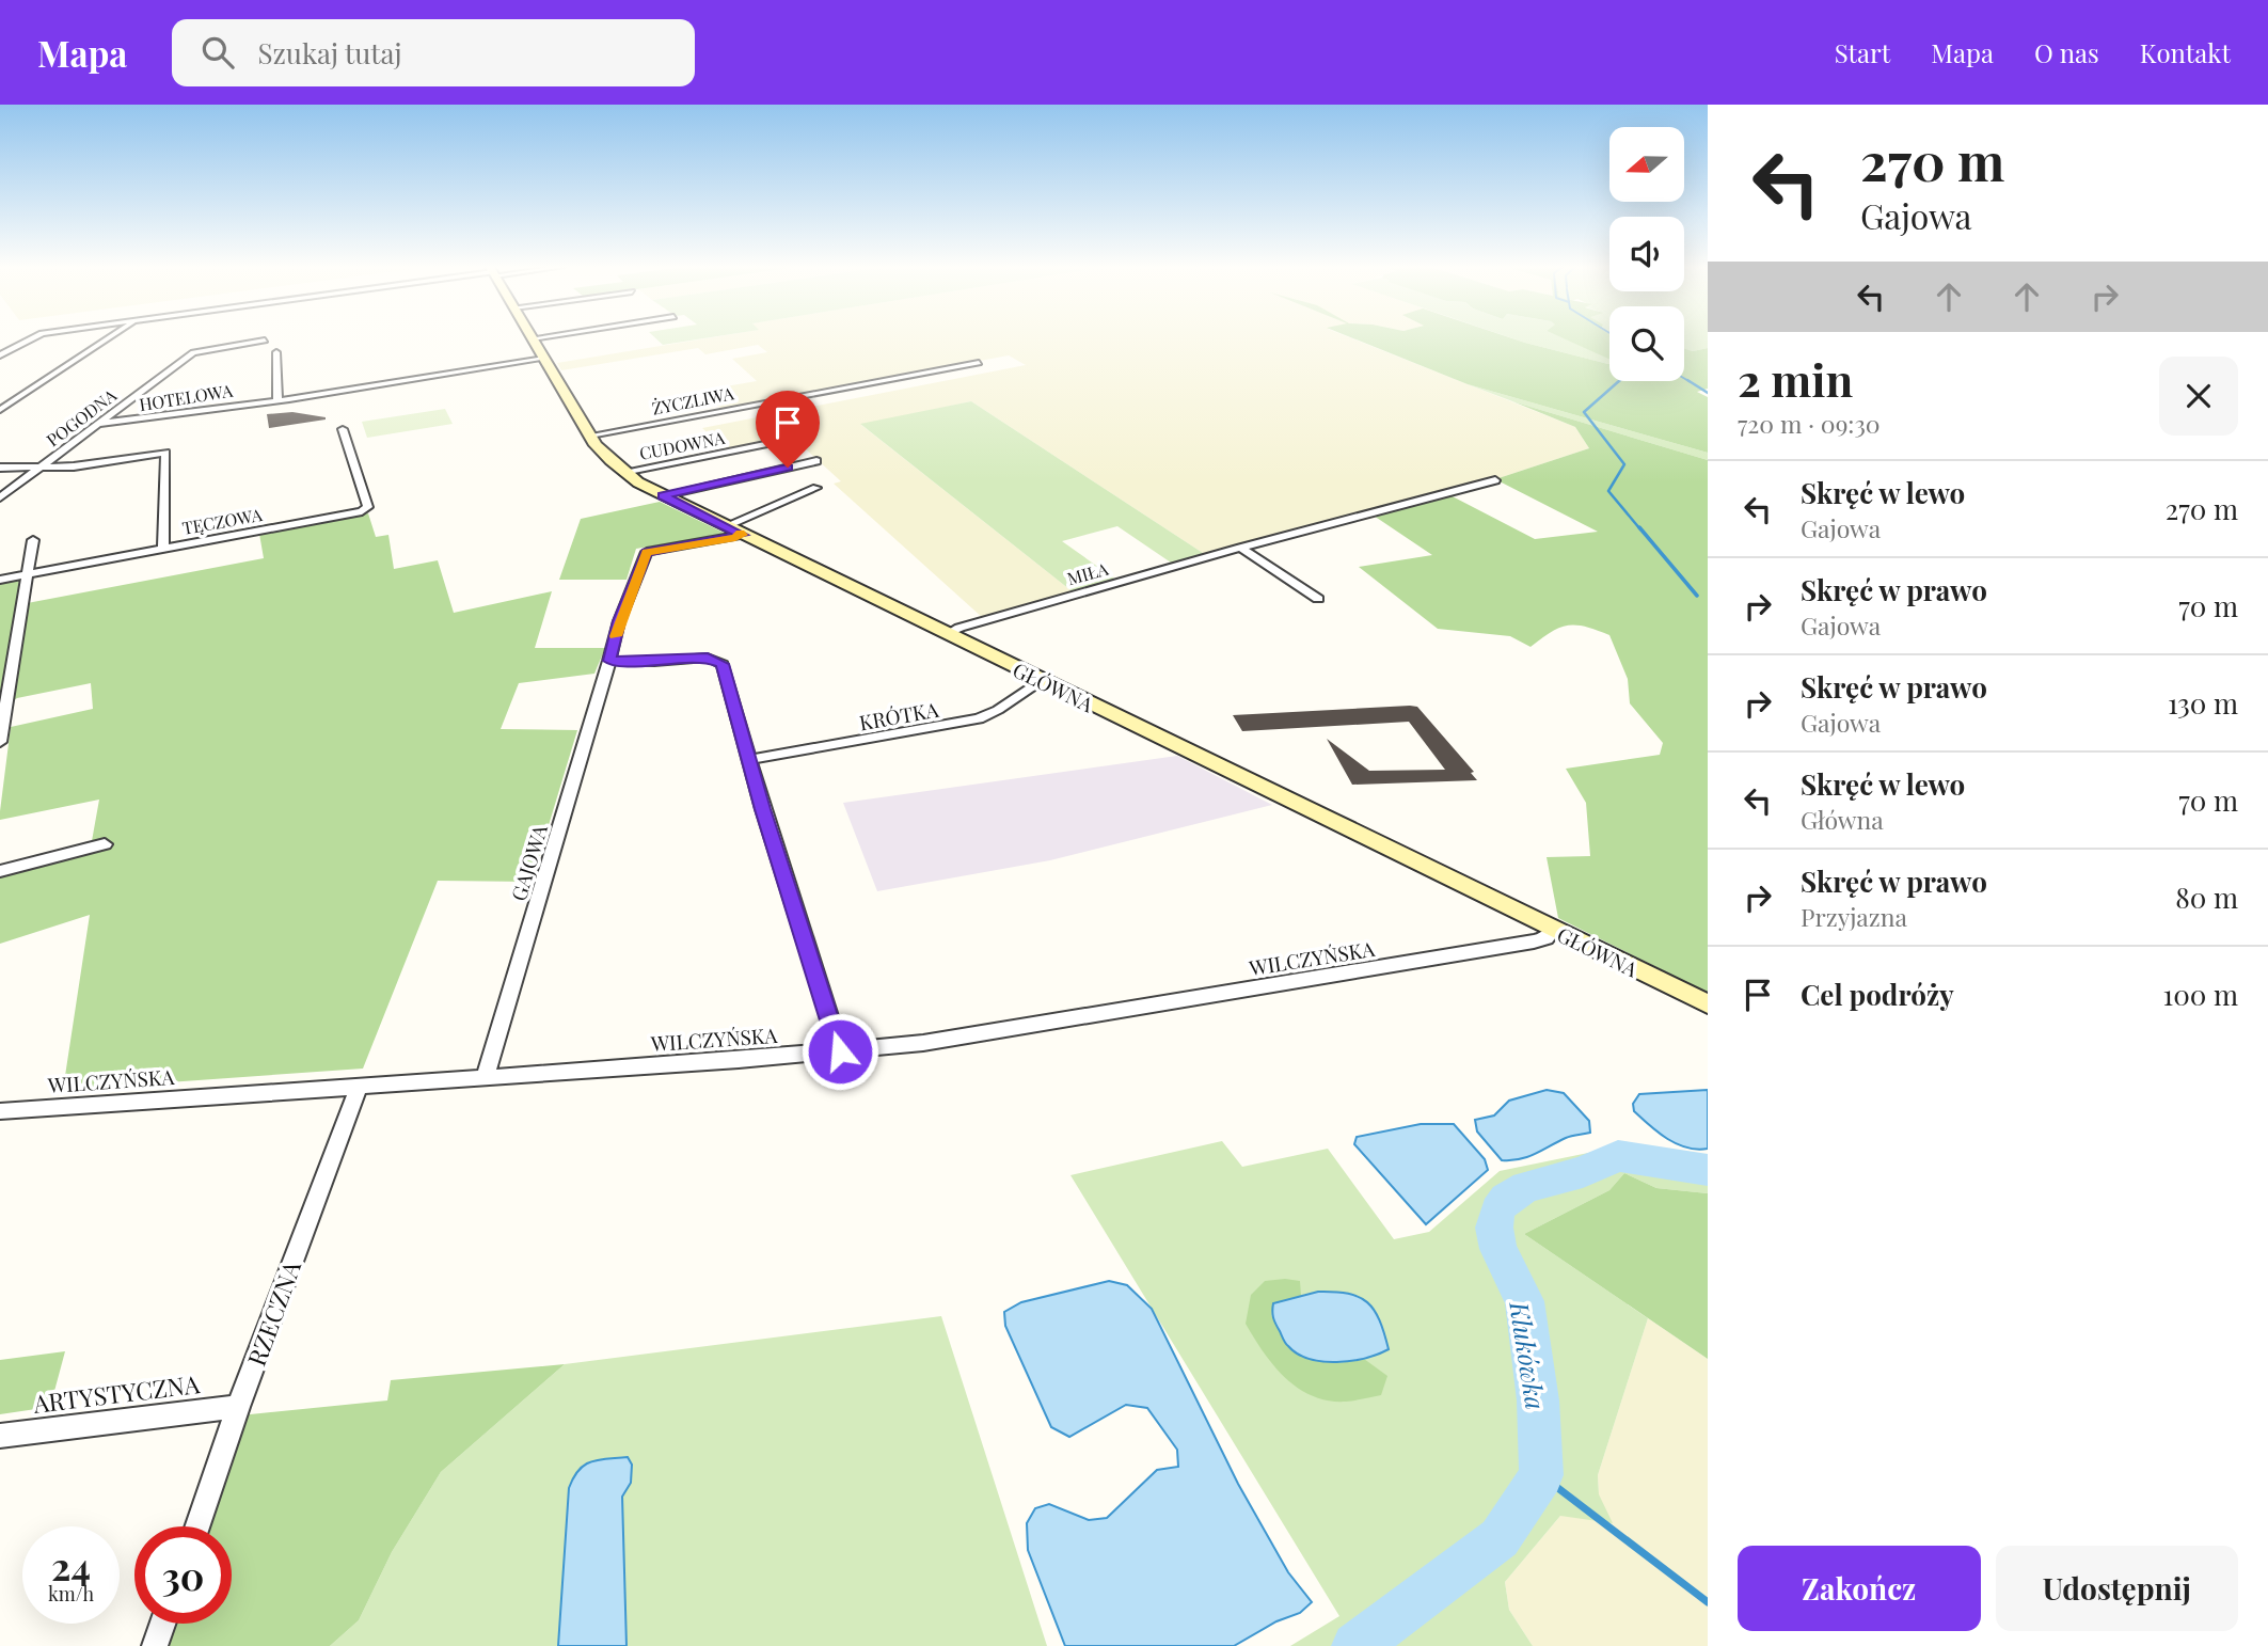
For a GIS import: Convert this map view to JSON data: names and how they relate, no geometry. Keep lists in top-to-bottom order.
{
  "streets": {
    "street": [
      "HOTELOWA",
      "ŻYCZLIWA",
      "POGODNA",
      "CUDOWNA",
      "TĘCZOWA",
      "MIŁA",
      "GŁÓWNA",
      "KRÓTKA",
      "GAJOWA",
      "WILCZYŃSKA",
      "RZECZNA",
      "ARTYSTYCZNA"
    ]
  },
  "crossings": [
    ["HOTELOWA", "POGODNA"],
    ["HOTELOWA", "GŁÓWNA"],
    ["ŻYCZLIWA", "GŁÓWNA"],
    ["CUDOWNA", "GŁÓWNA"],
    ["MIŁA", "GŁÓWNA"],
    ["GŁÓWNA", "KRÓTKA"],
    ["GŁÓWNA", "GAJOWA"],
    ["GŁÓWNA", "WILCZYŃSKA"],
    ["GAJOWA", "WILCZYŃSKA"],
    ["WILCZYŃSKA", "RZECZNA"],
    ["RZECZNA", "ARTYSTYCZNA"]
  ],
  "water": ["Klukówka"],
  "north": "left",
  "page": {
    "header": "Mapa",
    "search": "Szukaj tutaj",
    "nav": [
      "Start",
      "Mapa",
      "O nas",
      "Kontakt"
    ],
    "turn": ["270 m", "Gajowa"],
    "heading": ["2 min", "720 m · 09:30"],
    "list": [
      {
        "name": "Skręć w lewo",
        "note": "Gajowa",
        "value": "270 m"
      },
      {
        "name": "Skręć w prawo",
        "note": "Gajowa",
        "value": "70 m"
      },
      {
        "name": "Skręć w prawo",
        "note": "Gajowa",
        "value": "130 m"
      },
      {
        "name": "Skręć w lewo",
        "note": "Główna",
        "value": "70 m"
      },
      {
        "name": "Skręć w prawo",
        "note": "Przyjazna",
        "value": "80 m"
      },
      {
        "name": "Cel podróży",
        "value": "100 m"
      }
    ],
    "speed": "24 km/h",
    "limit": "30",
    "buttons": ["Zakończ", "Udostępnij"]
  }
}
